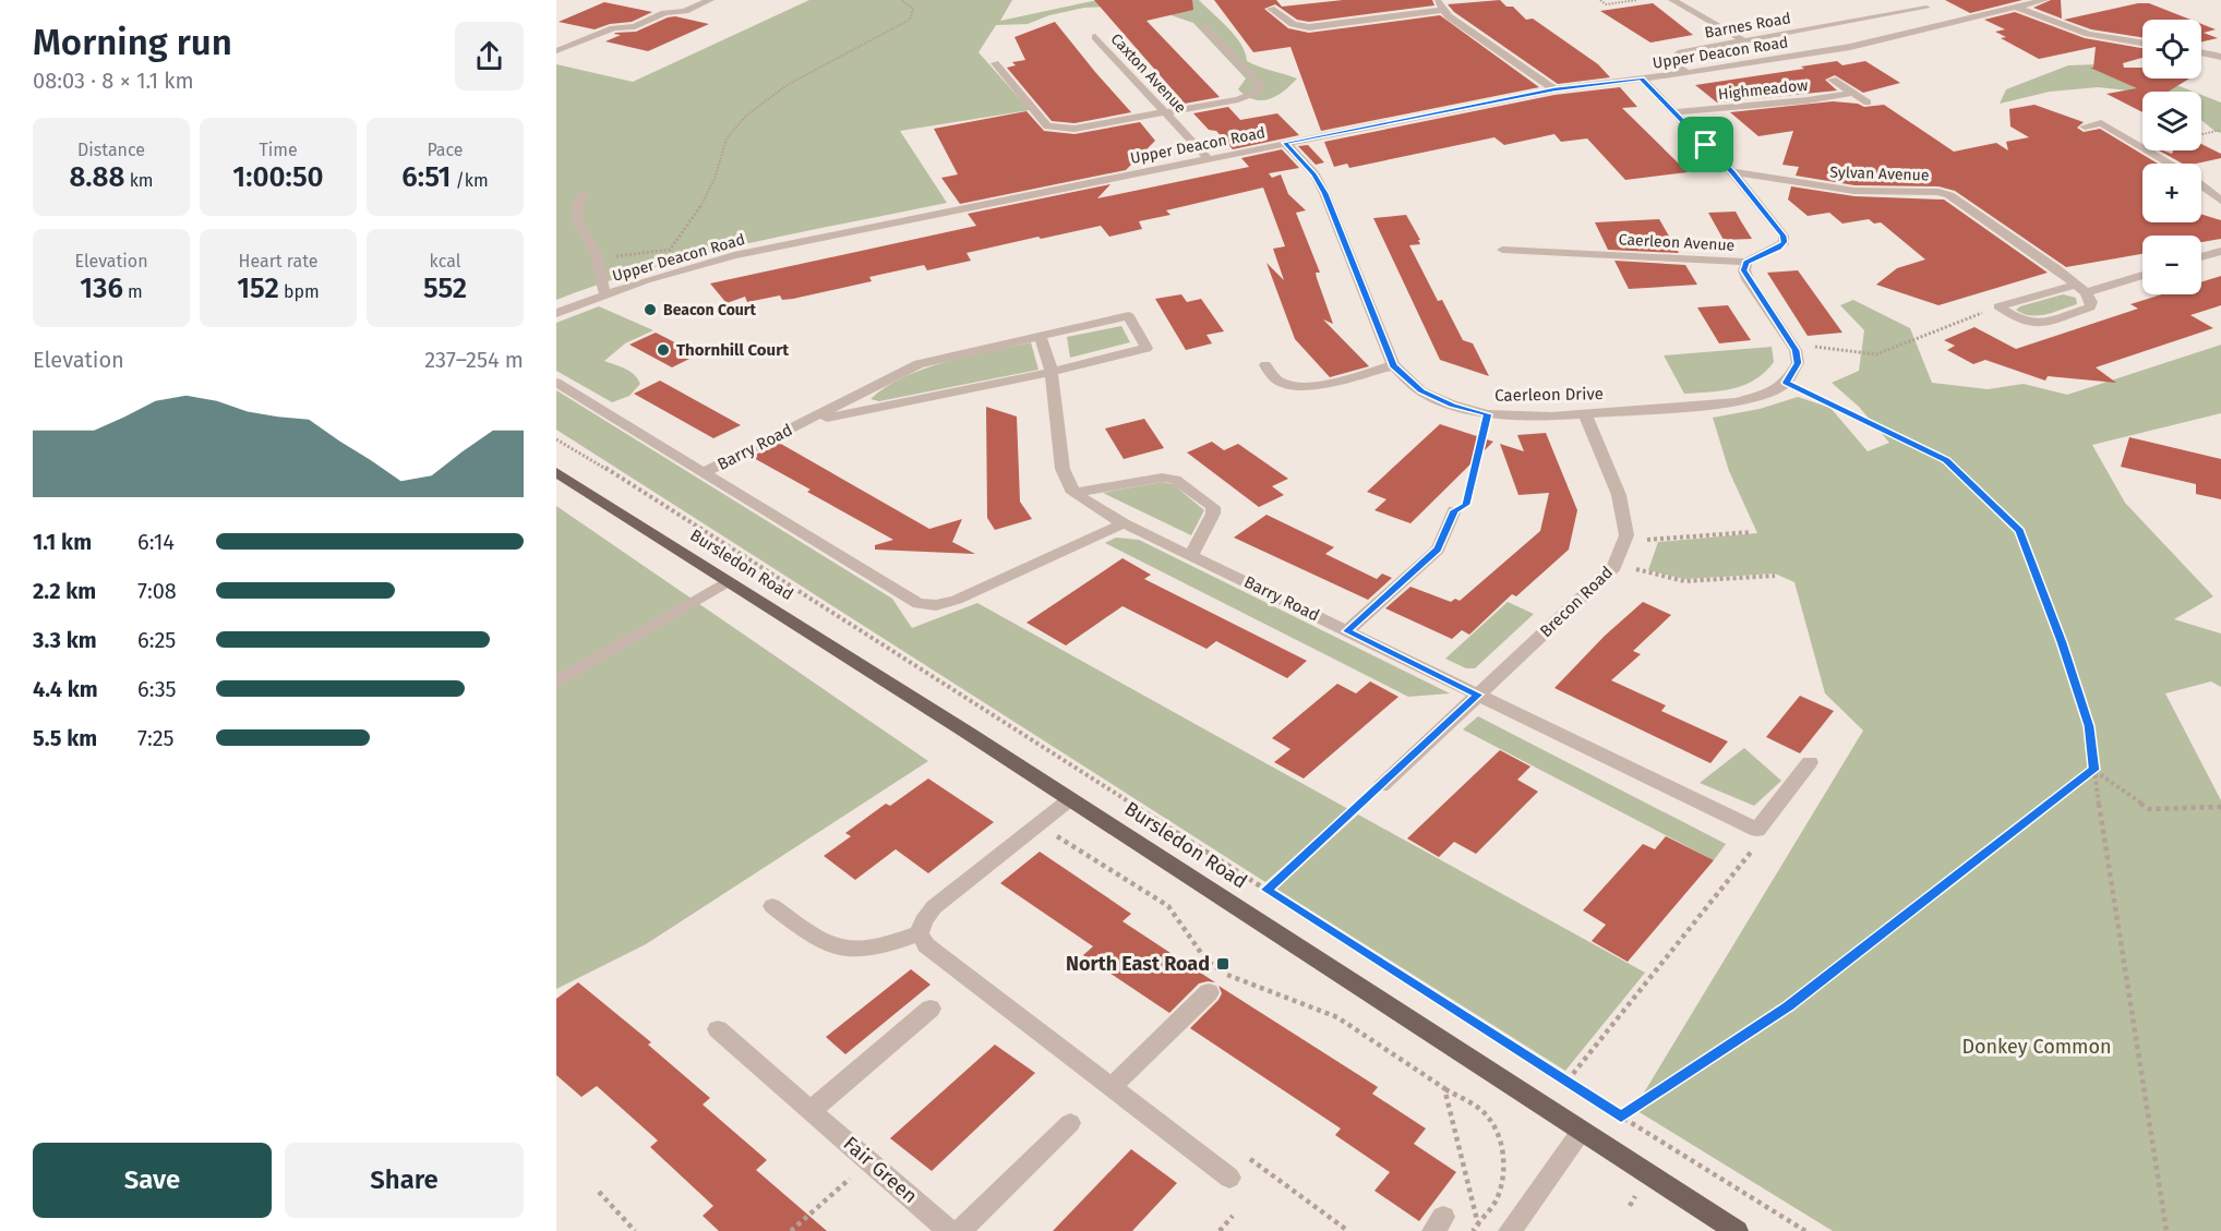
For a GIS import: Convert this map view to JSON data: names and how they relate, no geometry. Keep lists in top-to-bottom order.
{
  "streets": {
    "main road": ["Bursledon Road"],
    "street": [
      "Barnes Road",
      "Upper Deacon Road",
      "Caxton Avenue",
      "Highmeadow",
      "Sylvan Avenue",
      "Caerleon Avenue",
      "Caerleon Drive",
      "Barry Road",
      "Brecon Road",
      "Fair Green"
    ]
  },
  "crossings": [
    ["Barnes Road", "Upper Deacon Road"],
    ["Upper Deacon Road", "Caxton Avenue"],
    ["Upper Deacon Road", "Caerleon Avenue"],
    ["Upper Deacon Road", "Caerleon Drive"],
    ["Highmeadow", "Caerleon Avenue"],
    ["Sylvan Avenue", "Caerleon Avenue"],
    ["Caerleon Drive", "Brecon Road"],
    ["Barry Road", "Brecon Road"]
  ],
  "parks": ["Donkey Common"],
  "places": {
    "other": ["Beacon Court", "Thornhill Court"],
    "transit": ["North East Road"]
  },
  "page": {
    "heading": ["Morning run", "08:03 · 8 × 1.1 km"],
    "map_buttons": ["+", "−"],
    "stats": [
      ["Distance", "8.88 km"],
      ["Time", "1:00:50"],
      ["Pace", "6:51 /km"],
      ["Elevation", "136 m"],
      ["Heart rate", "152 bpm"],
      ["kcal", "552"]
    ],
    "chart": ["Elevation", "237–254 m"],
    "list": [
      {
        "name": "1.1 km",
        "note": "6:14"
      },
      {
        "name": "2.2 km",
        "note": "7:08"
      },
      {
        "name": "3.3 km",
        "note": "6:25"
      },
      {
        "name": "4.4 km",
        "note": "6:35"
      },
      {
        "name": "5.5 km",
        "note": "7:25"
      }
    ],
    "buttons": ["Save", "Share"]
  }
}
